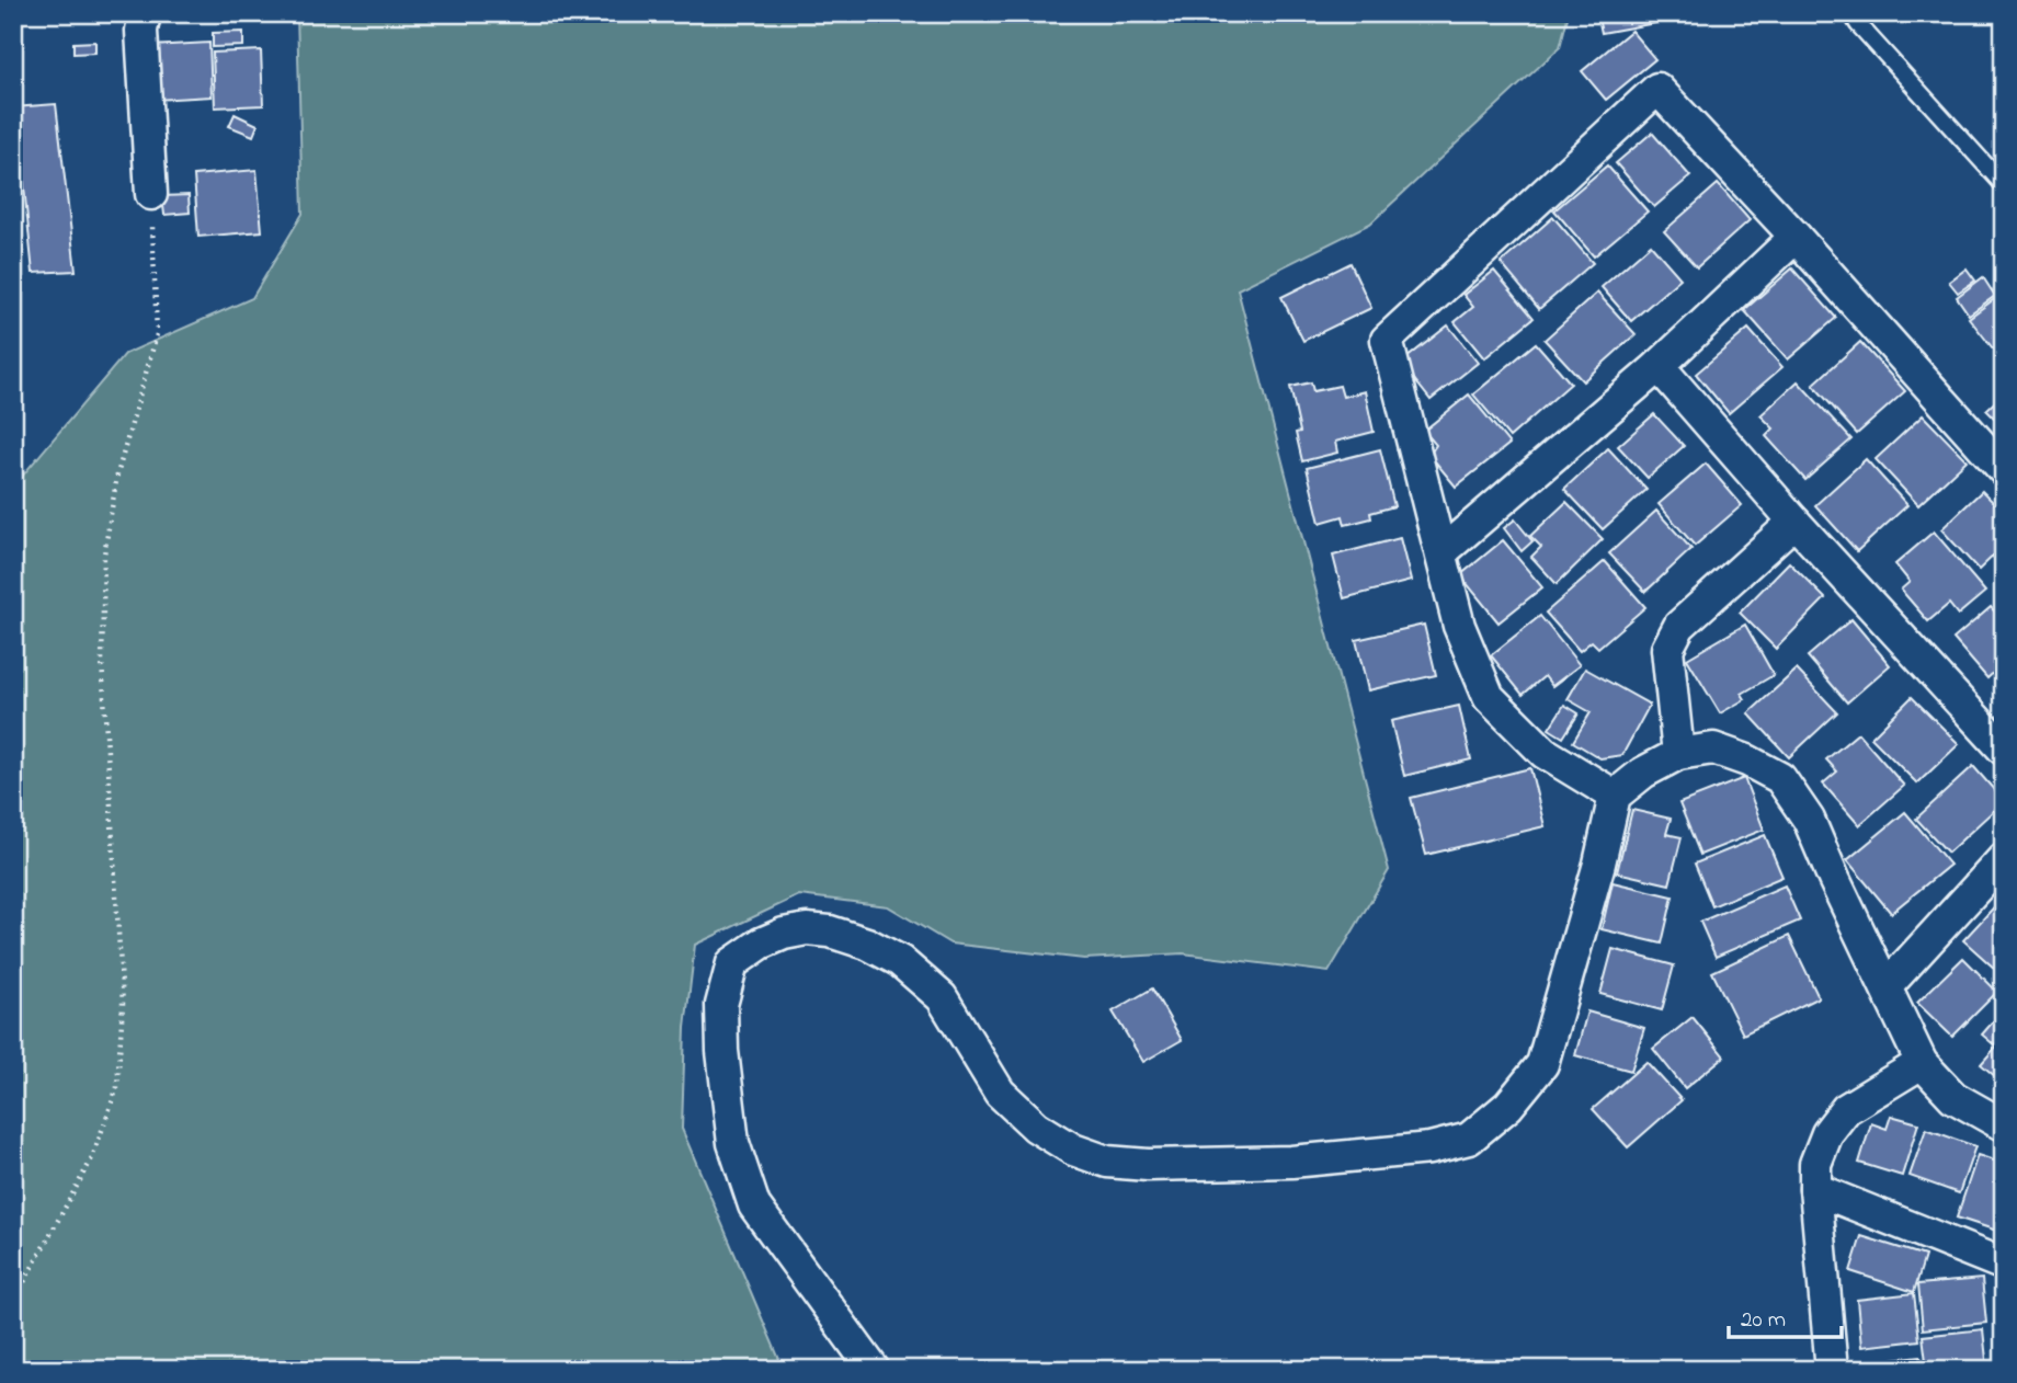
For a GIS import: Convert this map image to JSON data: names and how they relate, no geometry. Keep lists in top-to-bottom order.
{
  "scale_bar": "20 m"
}
